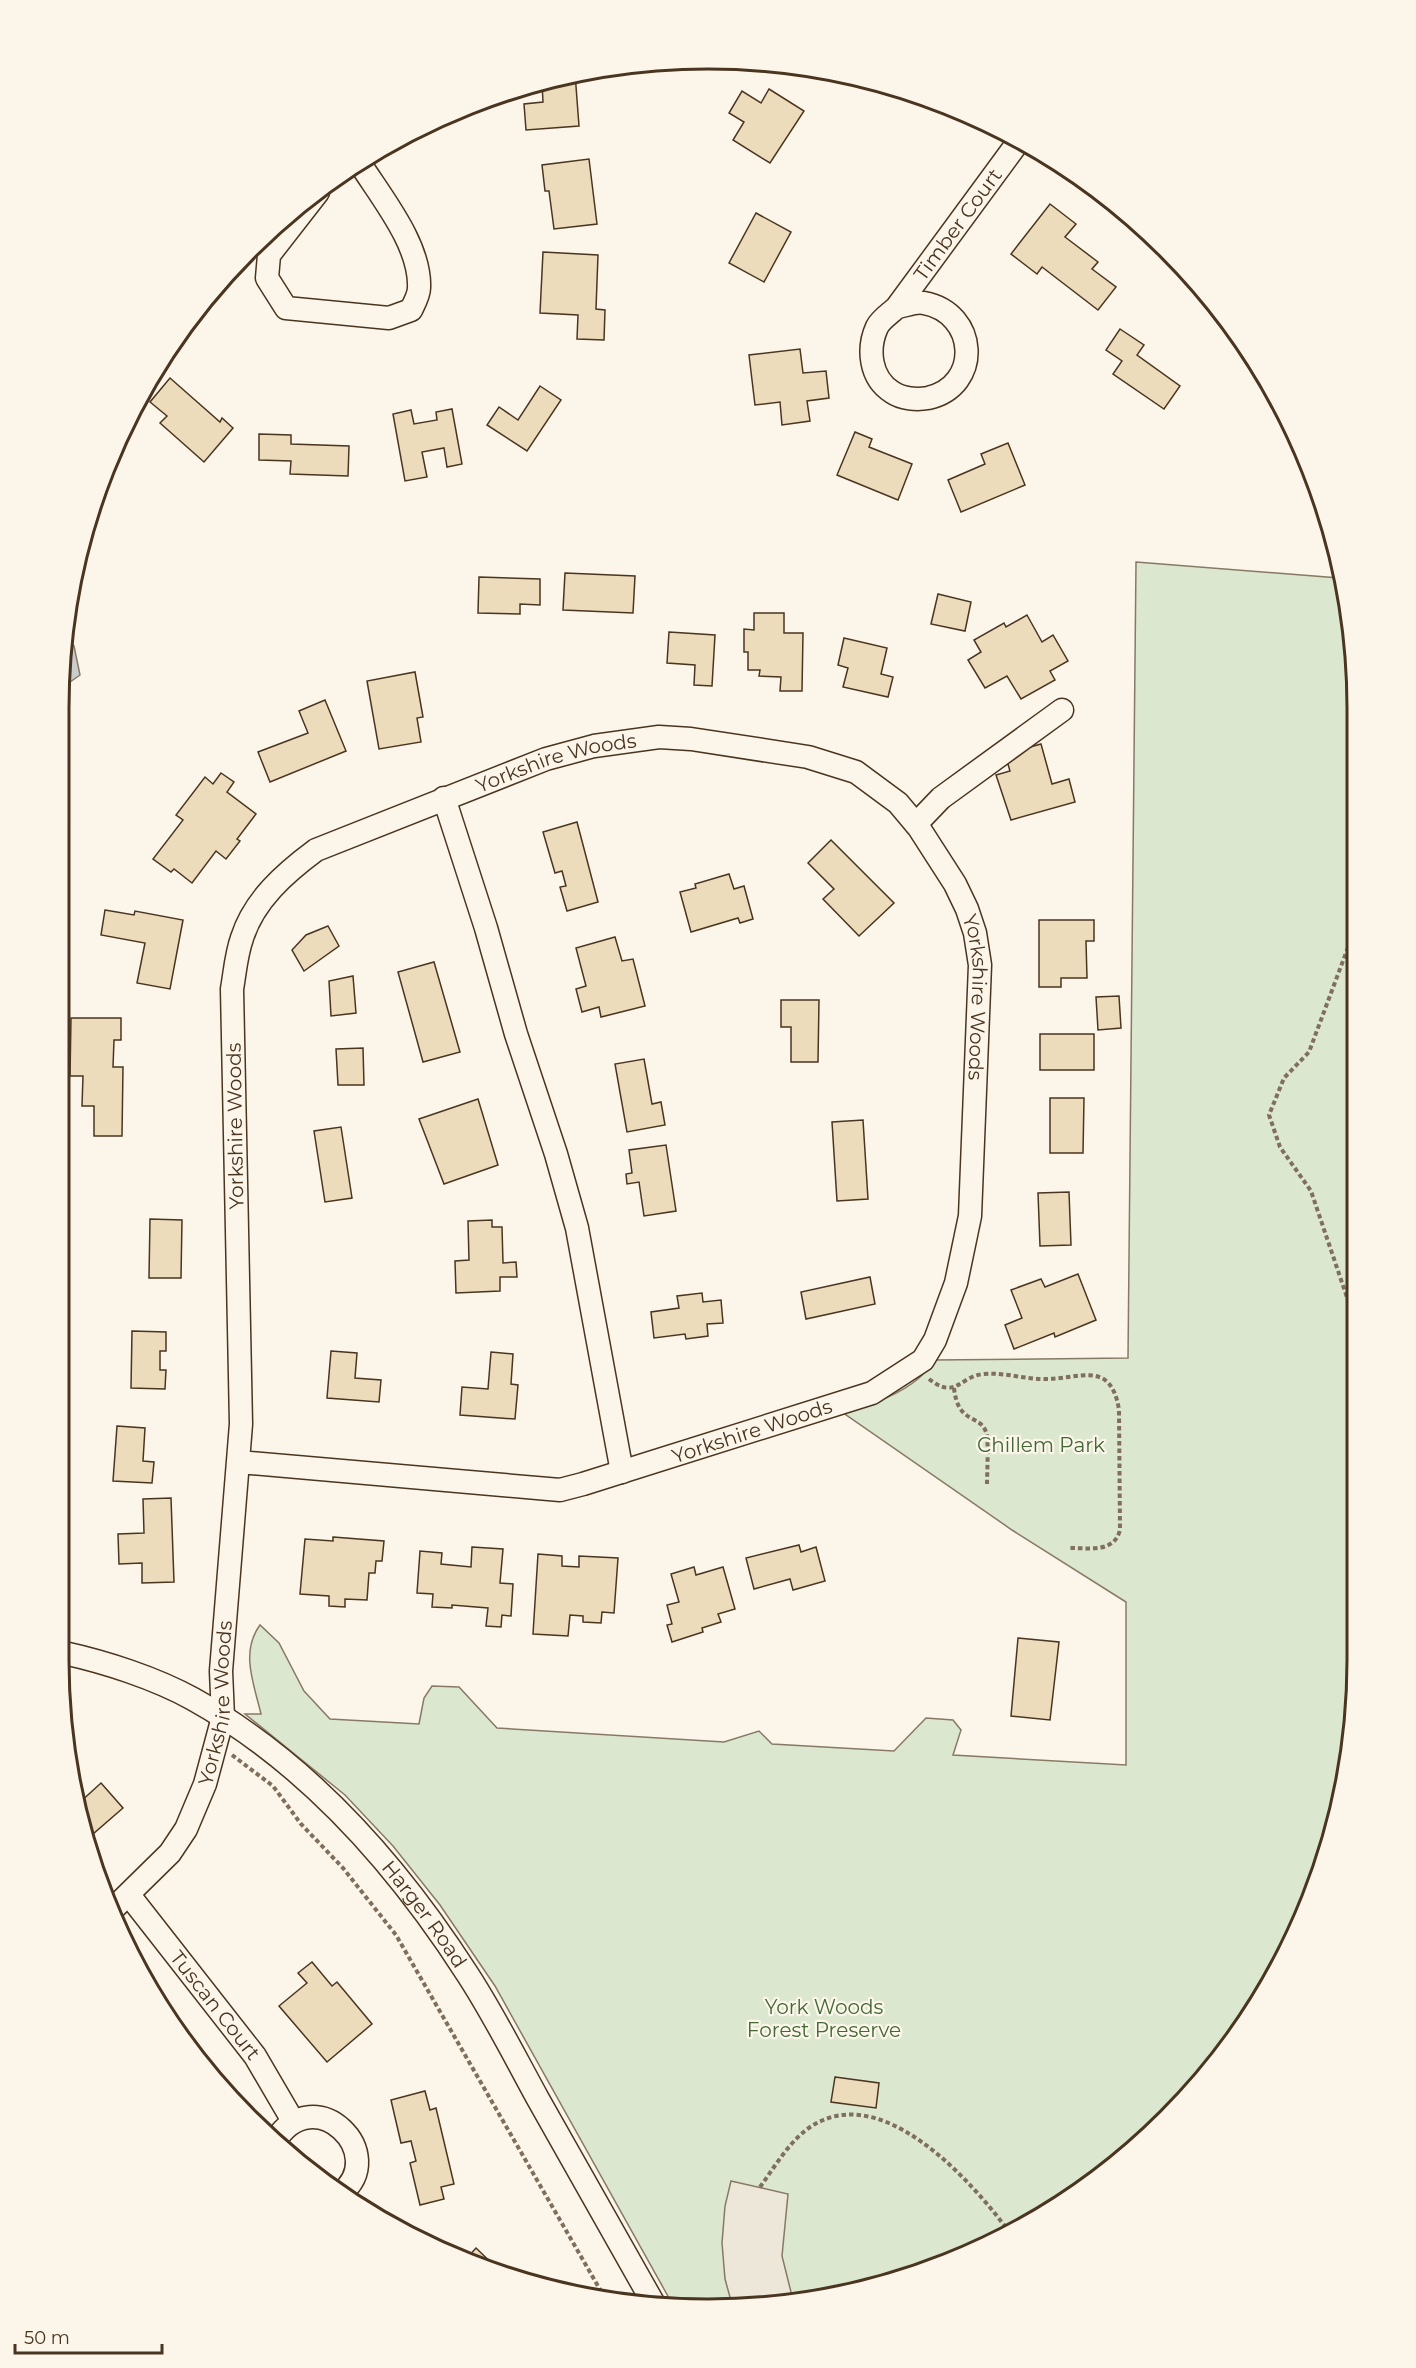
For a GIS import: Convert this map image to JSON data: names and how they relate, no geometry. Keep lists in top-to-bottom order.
{
  "streets": {
    "street": [
      "Timber Court",
      "Yorkshire Woods",
      "Harger Road",
      "Tuscan Court"
    ]
  },
  "crossings": [
    ["Yorkshire Woods", "Harger Road"],
    ["Yorkshire Woods", "Tuscan Court"]
  ],
  "parks": ["Chillem Park", "York Woods Forest Preserve"],
  "scale_bar": "50 m"
}
